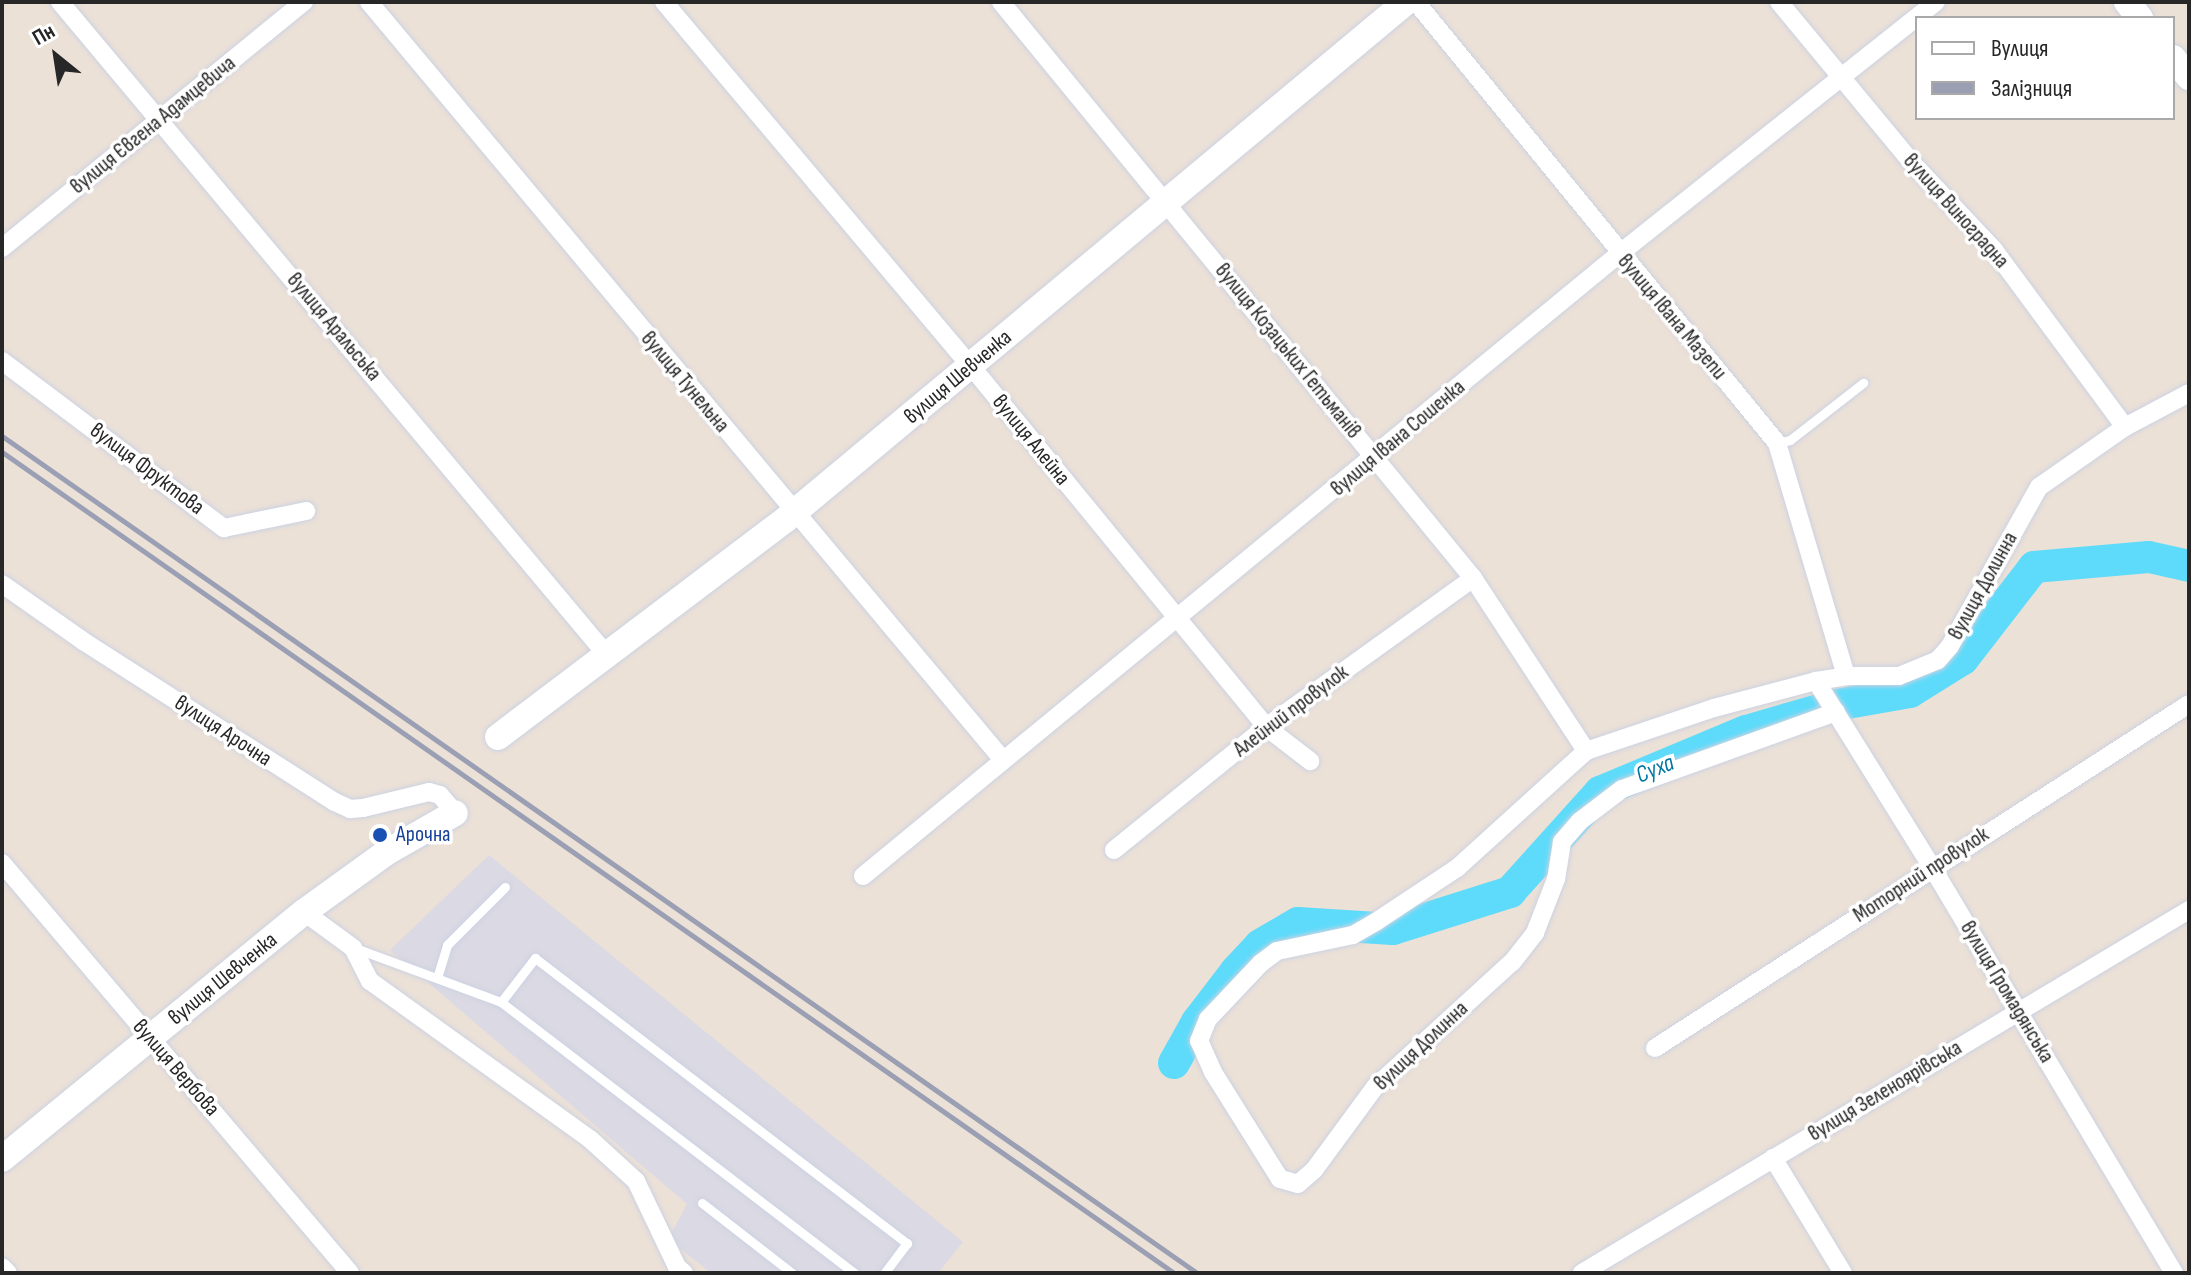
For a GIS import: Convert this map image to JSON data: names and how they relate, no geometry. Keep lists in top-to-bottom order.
{
  "streets": {
    "street": [
      "вулиця Євгена Адамцевича",
      "вулиця Виноградна",
      "вулиця Івана Мазепи",
      "вулиця Аральська",
      "вулиця Козацьких Гетьманів",
      "вулиця Шевченка",
      "вулиця Тунельна",
      "вулиця Івана Сошенка",
      "вулиця Алейна",
      "вулиця Фруктова",
      "вулиця Долинна",
      "Алейний провулок",
      "вулиця Арочна",
      "Моторний провулок",
      "вулиця Громадянська",
      "вулиця Вербова",
      "вулиця Зеленоярівська"
    ]
  },
  "crossings": [
    ["вулиця Євгена Адамцевича", "вулиця Аральська"],
    ["вулиця Виноградна", "вулиця Івана Сошенка"],
    ["вулиця Виноградна", "вулиця Долинна"],
    ["вулиця Івана Мазепи", "вулиця Івана Сошенка"],
    ["вулиця Івана Мазепи", "вулиця Долинна"],
    ["вулиця Аральська", "вулиця Шевченка"],
    ["вулиця Козацьких Гетьманів", "вулиця Шевченка"],
    ["вулиця Козацьких Гетьманів", "вулиця Івана Сошенка"],
    ["вулиця Козацьких Гетьманів", "вулиця Долинна"],
    ["вулиця Козацьких Гетьманів", "Алейний провулок"],
    ["вулиця Шевченка", "вулиця Тунельна"],
    ["вулиця Шевченка", "вулиця Алейна"],
    ["вулиця Шевченка", "вулиця Арочна"],
    ["вулиця Шевченка", "вулиця Вербова"],
    ["вулиця Тунельна", "вулиця Івана Сошенка"],
    ["вулиця Івана Сошенка", "вулиця Алейна"],
    ["вулиця Алейна", "Алейний провулок"],
    ["вулиця Долинна", "вулиця Громадянська"],
    ["Моторний провулок", "вулиця Громадянська"],
    ["вулиця Громадянська", "вулиця Зеленоярівська"]
  ],
  "water": ["Суха"],
  "places": ["Арочна"],
  "legend": ["Вулиця", "Залізниця"],
  "north": "top left"
}
